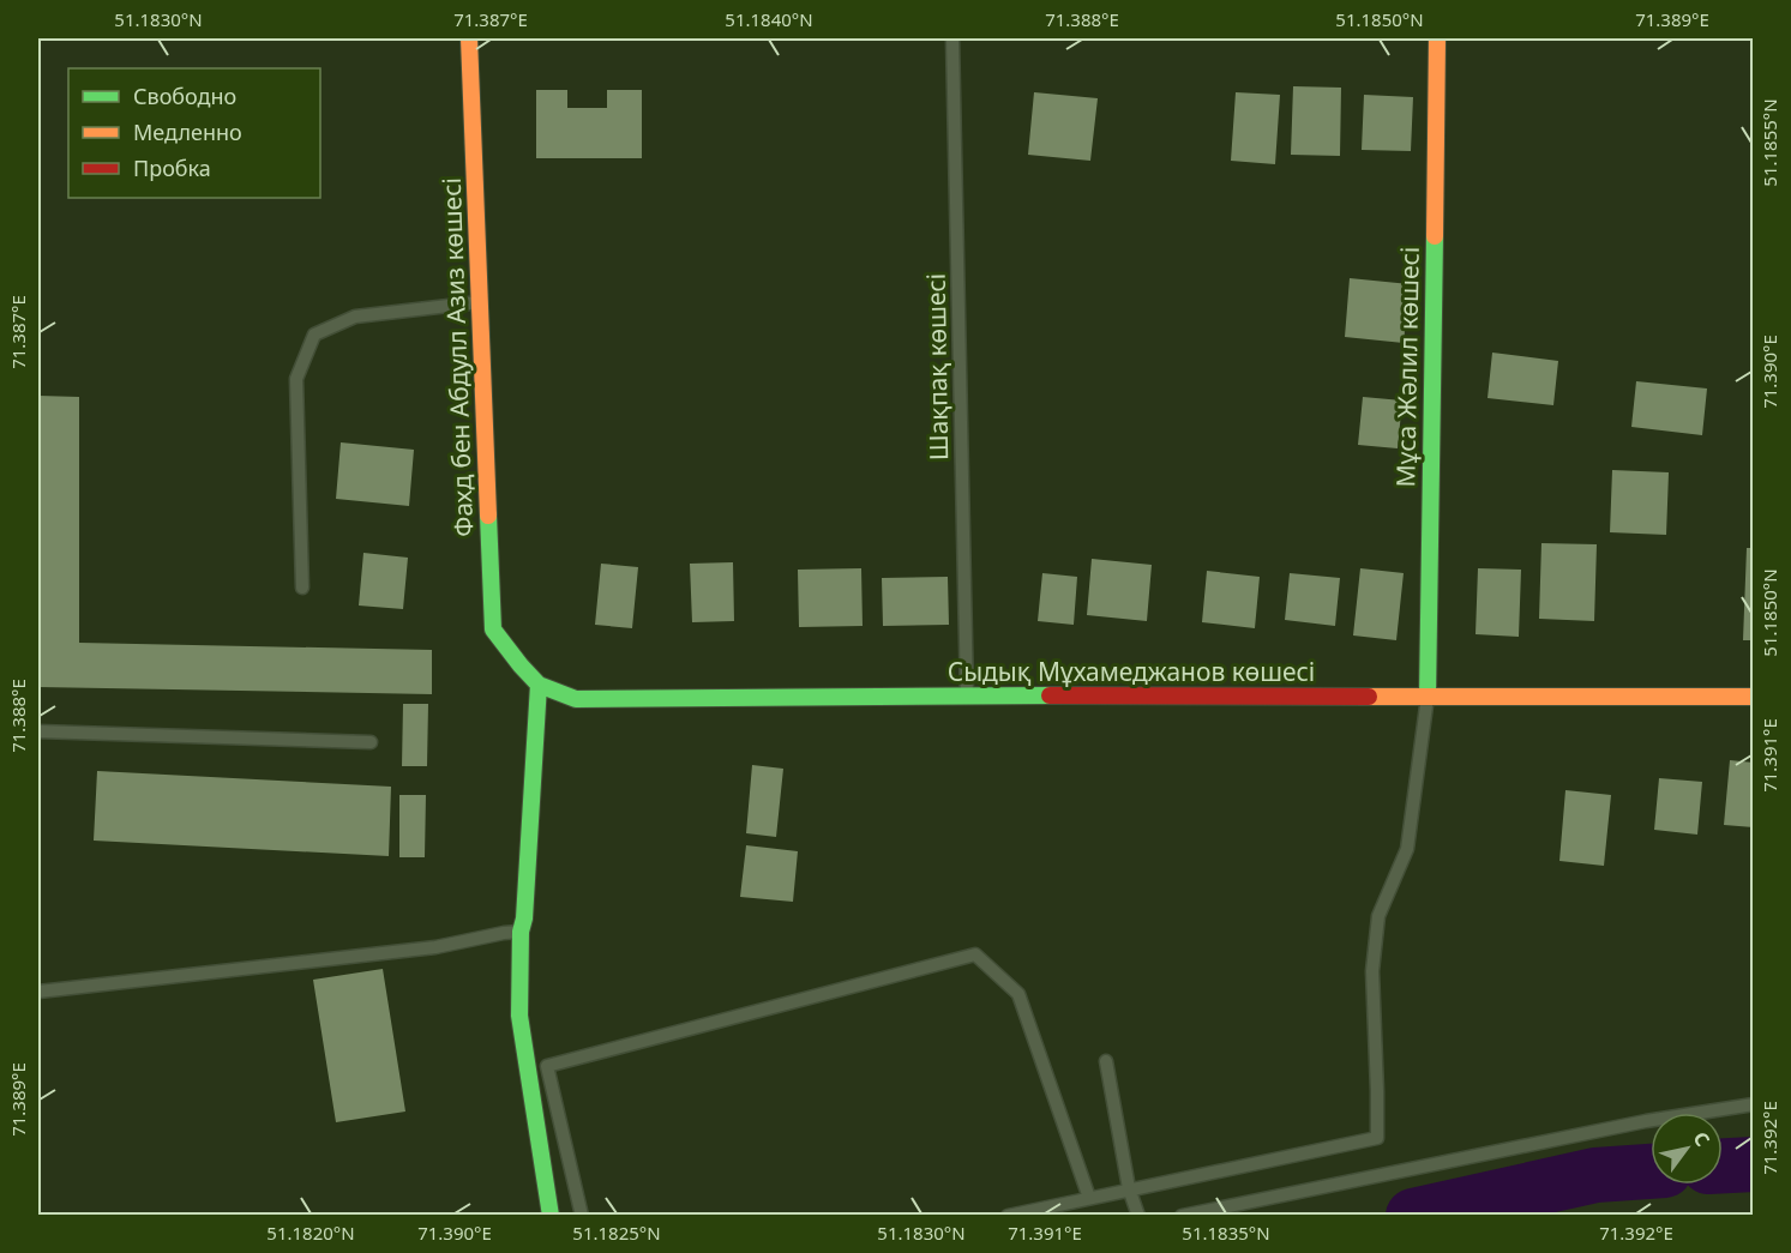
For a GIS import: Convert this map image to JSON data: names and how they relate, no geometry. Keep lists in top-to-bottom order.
{
  "streets": {
    "street": ["Фахд бен Абдулл Азиз көшесі", "Мұса Жәлил көшесі", "Сыдық Мұхамеджанов көшесі"],
    "lane": ["Шақпақ көшесі"]
  },
  "crossings": [
    ["Фахд бен Абдулл Азиз көшесі", "Сыдық Мұхамеджанов көшесі"],
    ["Шақпақ көшесі", "Сыдық Мұхамеджанов көшесі"],
    ["Мұса Жәлил көшесі", "Сыдық Мұхамеджанов көшесі"]
  ],
  "legend": ["Свободно", "Медленно", "Пробка"],
  "north": "top right",
  "coordinates": [
    "51.1830°N",
    "71.387°E",
    "51.1840°N",
    "71.388°E",
    "51.1850°N",
    "71.389°E",
    "51.1855°N",
    "71.390°E",
    "71.391°E",
    "71.392°E",
    "51.1820°N",
    "51.1825°N",
    "51.1835°N"
  ]
}
